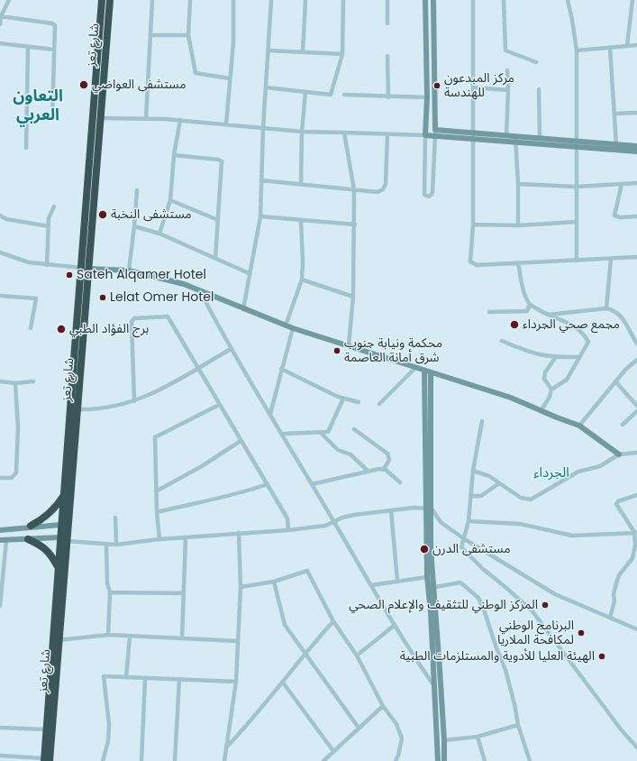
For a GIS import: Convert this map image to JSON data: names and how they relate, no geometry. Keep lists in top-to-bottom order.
{
  "streets": {
    "highway": ["شارع تعز"]
  },
  "districts": ["التعاون العربي", "الجرداء"],
  "places": [
    "مستشفى العواضي",
    "مركز المبدعون للهندسة",
    "مستشفى النخبة",
    "Sateh Alqamer Hotel",
    "Lelat Omer Hotel",
    "مجمع صحي الجرداء",
    "برج الفؤاد الطبي",
    "محكمة ونيابة جنوب شرق أمانة العاصمة",
    "مستشفى الدرن",
    "المركز الوطني للتثقيف والإعلام الصحي",
    "البرنامج الوطني لمكافحة الملاريا",
    "الهيئة العليا للأدوية والمستلزمات الطبية"
  ]
}
